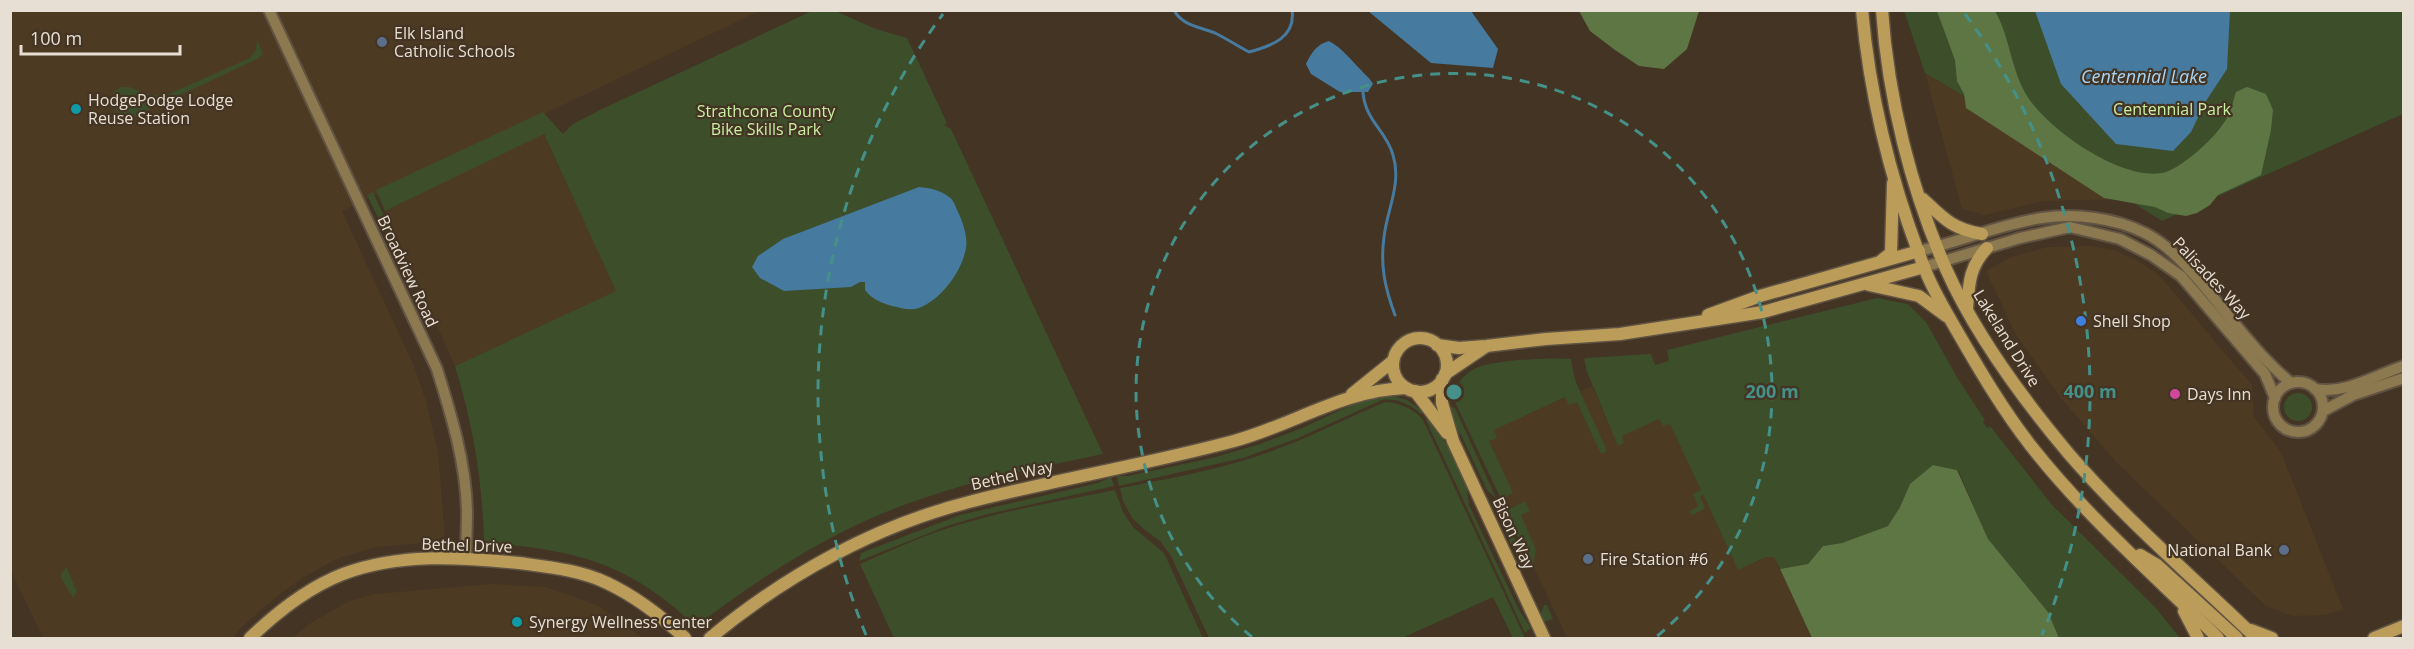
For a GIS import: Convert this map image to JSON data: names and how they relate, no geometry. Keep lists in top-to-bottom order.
{
  "streets": {
    "street": [
      "Broadview Road",
      "Palisades Way",
      "Lakeland Drive",
      "Bethel Way",
      "Bison Way",
      "Bethel Drive"
    ]
  },
  "crossings": [
    ["Broadview Road", "Bethel Drive"],
    ["Palisades Way", "Lakeland Drive"],
    ["Bethel Way", "Bison Way"]
  ],
  "water": ["Centennial Lake"],
  "parks": ["Centennial Park", "Strathcona County Bike Skills Park"],
  "places": [
    "Elk Island Catholic Schools",
    "HodgePodge Lodge Reuse Station",
    "Shell Shop",
    "Days Inn",
    "National Bank",
    "Fire Station #6",
    "Synergy Wellness Center"
  ],
  "scale_bar": "100 m",
  "rings": ["200 m", "400 m"]
}
